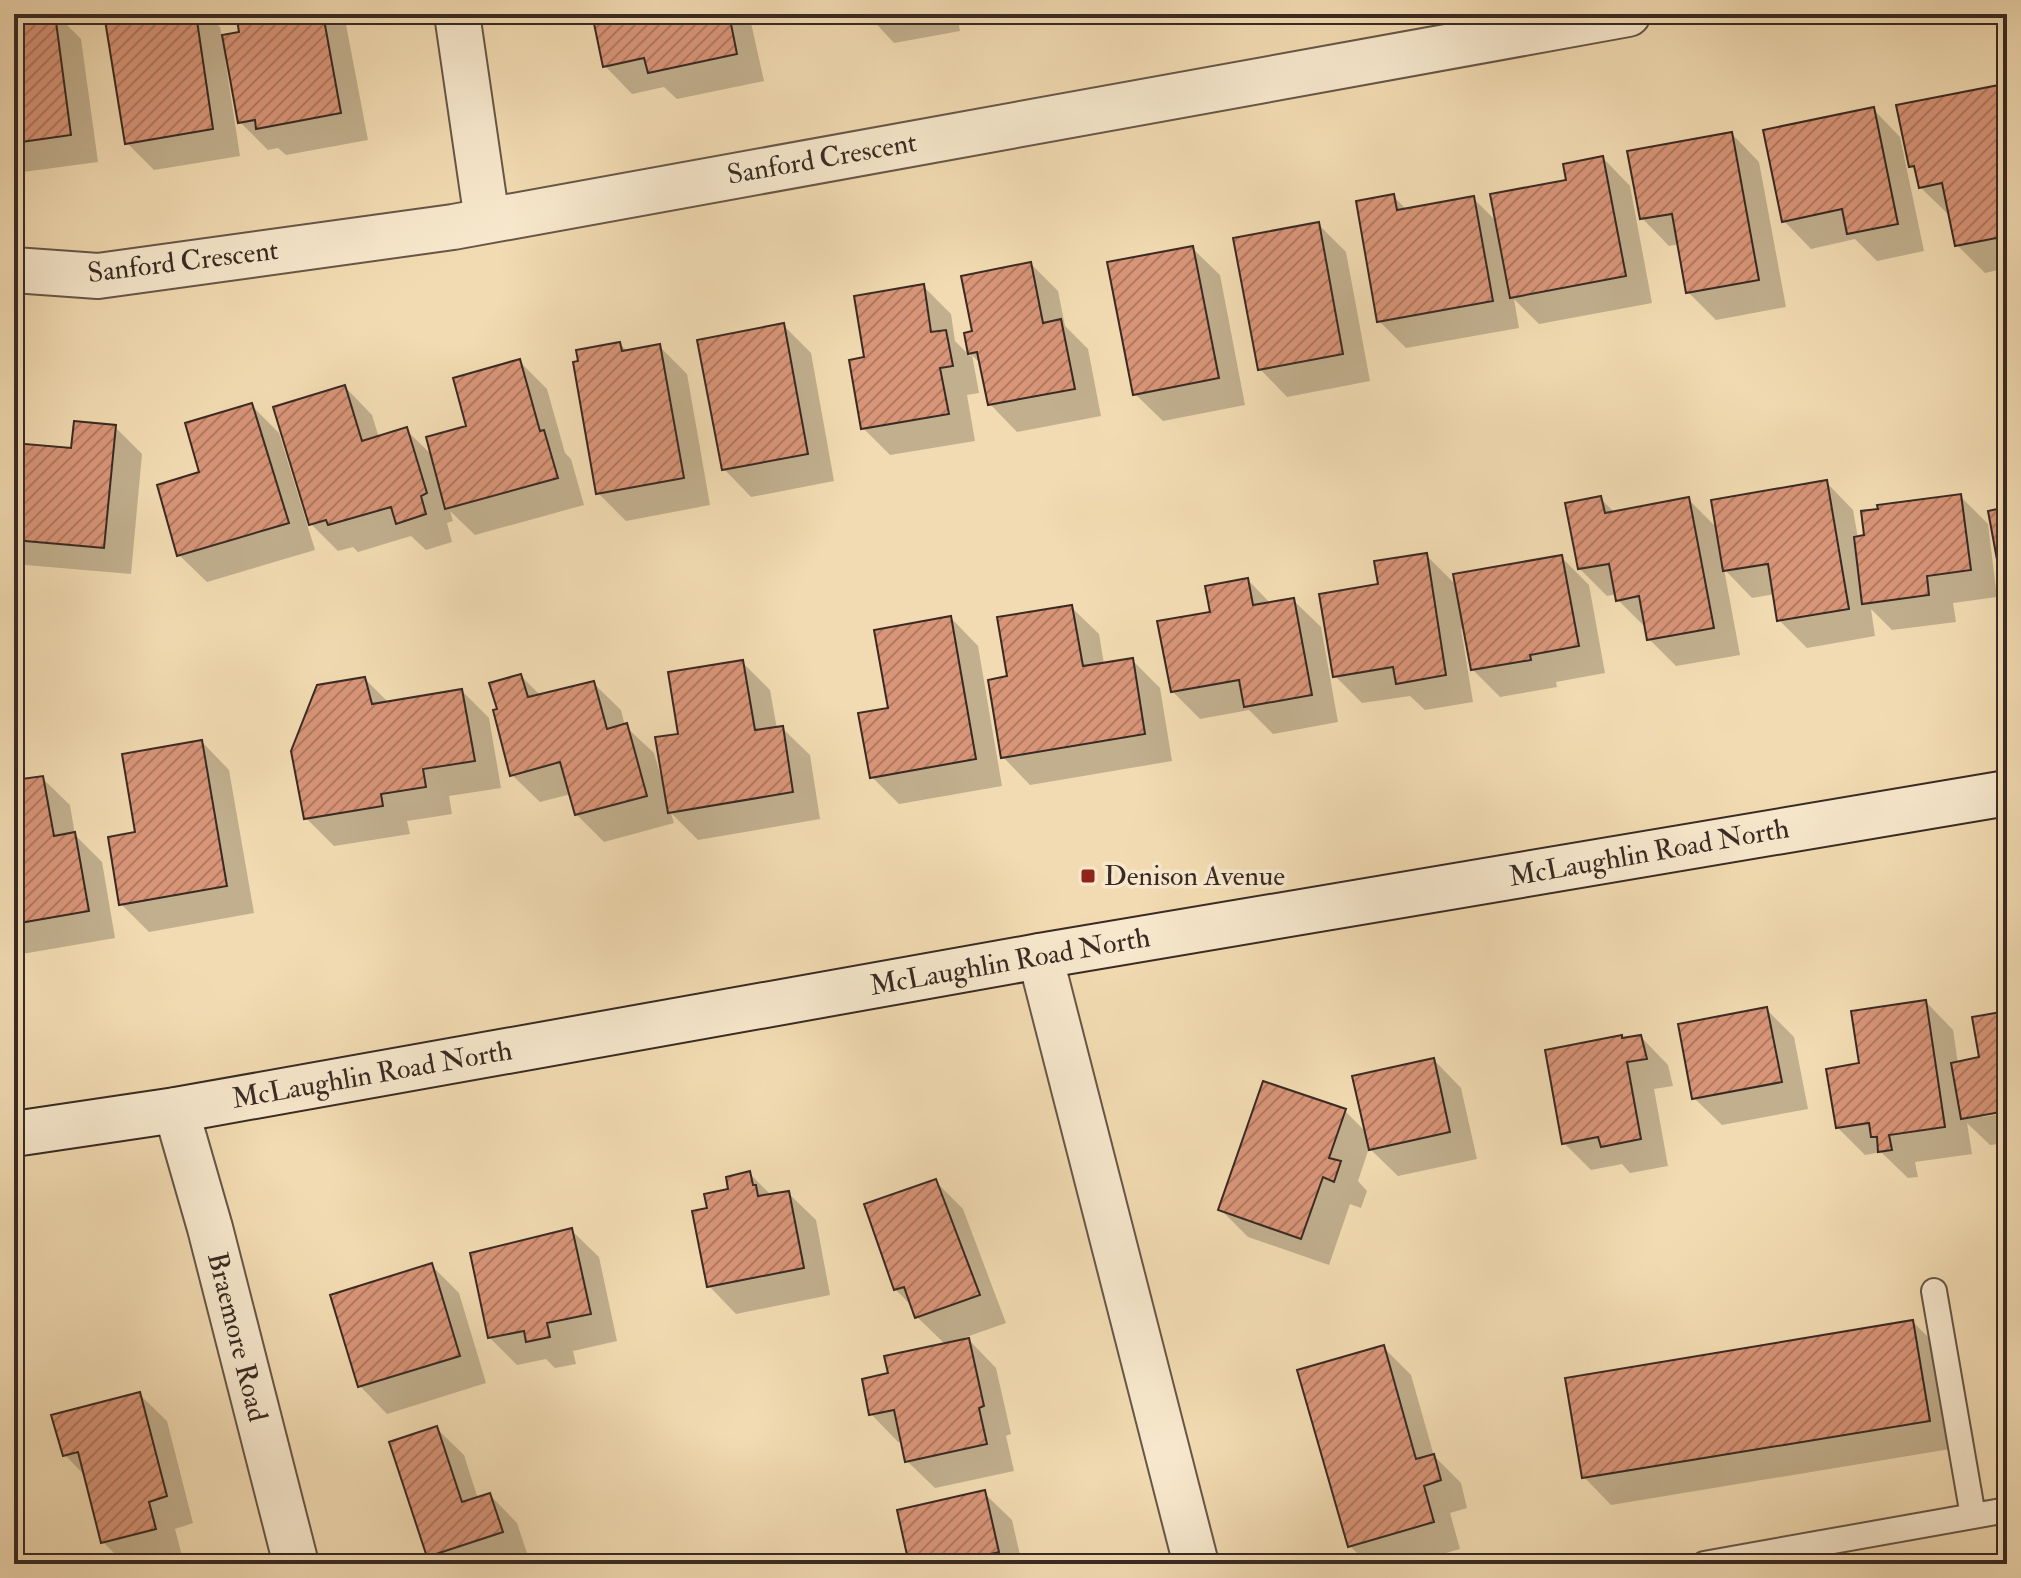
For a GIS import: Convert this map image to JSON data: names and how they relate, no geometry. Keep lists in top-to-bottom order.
{
  "streets": {
    "street": ["Sanford Crescent", "McLaughlin Road North", "Braemore Road"]
  },
  "crossings": [
    ["McLaughlin Road North", "Braemore Road"]
  ],
  "places": {
    "transit": ["Denison Avenue"]
  }
}
